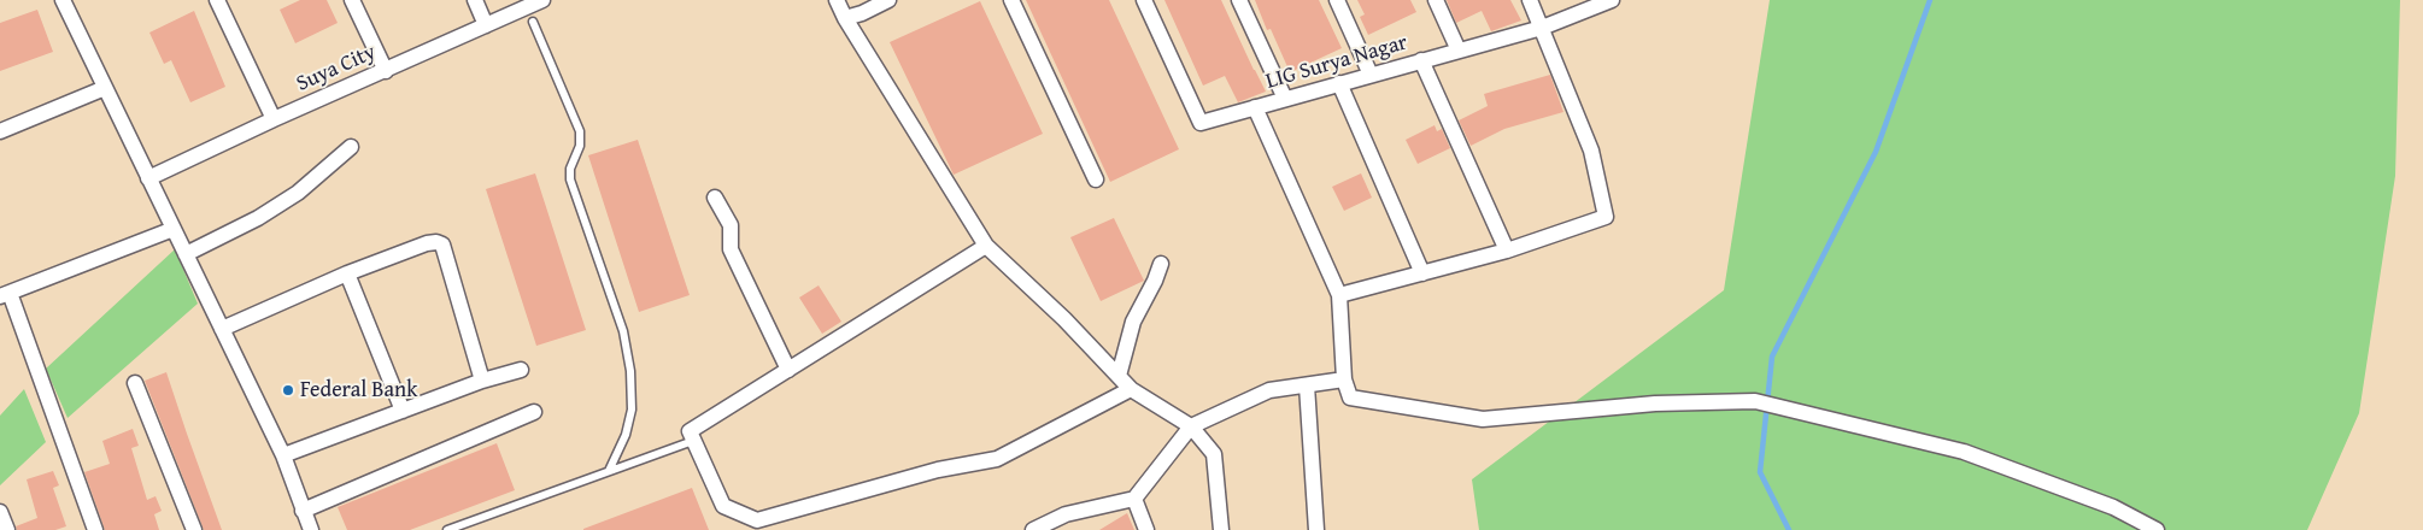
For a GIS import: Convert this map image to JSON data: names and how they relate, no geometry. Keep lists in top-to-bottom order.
{
  "streets": {
    "street": ["LIG Surya Nagar", "Suya City"]
  },
  "places": ["Federal Bank"]
}
